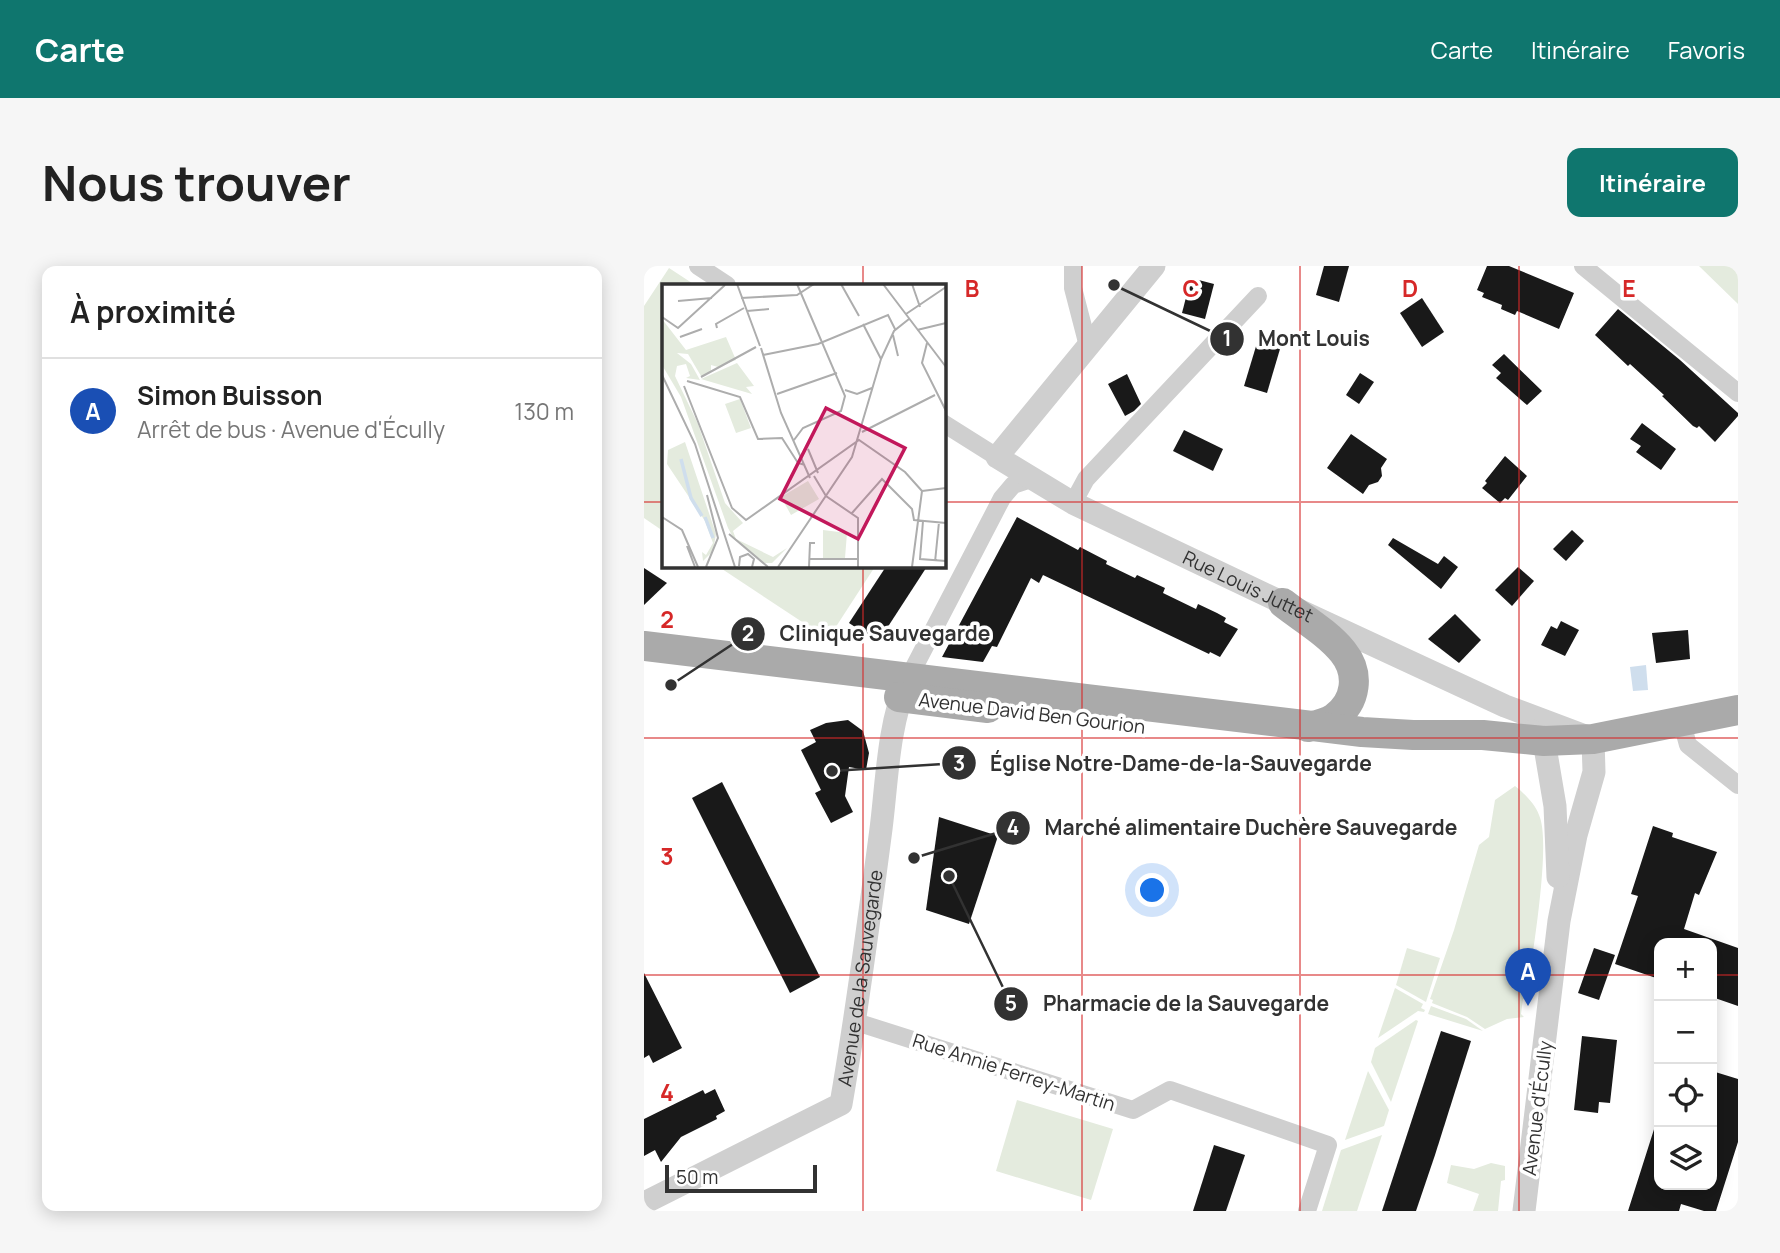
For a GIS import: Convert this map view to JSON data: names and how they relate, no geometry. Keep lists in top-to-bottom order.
{
  "streets": {
    "main road": ["Avenue David Ben Gourion"],
    "street": [
      "Rue Louis Juttet",
      "Avenue de la Sauvegarde",
      "Rue Annie Ferrey-Martin",
      "Avenue d'Écully"
    ]
  },
  "crossings": [
    ["Rue Louis Juttet", "Avenue David Ben Gourion"],
    ["Rue Louis Juttet", "Avenue d'Écully"],
    ["Avenue David Ben Gourion", "Avenue de la Sauvegarde"],
    ["Avenue David Ben Gourion", "Avenue d'Écully"],
    ["Avenue de la Sauvegarde", "Rue Annie Ferrey-Martin"]
  ],
  "places": [
    "Mont Louis",
    "Clinique Sauvegarde",
    "Église Notre-Dame-de-la-Sauvegarde",
    "Marché alimentaire Duchère Sauvegarde",
    "Pharmacie de la Sauvegarde"
  ],
  "scale_bar": "50 m",
  "page": {
    "header": "Carte",
    "nav": ["Carte", "Itinéraire", "Favoris"],
    "buttons": "Itinéraire",
    "title": "Nous trouver",
    "heading": "À proximité",
    "list": [
      {
        "mark": "A",
        "name": "Simon Buisson",
        "note": "Arrêt de bus · Avenue d'Écully",
        "value": "130 m"
      }
    ],
    "map_buttons": ["+", "−"],
    "pins": "A",
    "scale": "50 m"
  },
  "grid": {
    "columns": [
      "B",
      "C",
      "D",
      "E"
    ],
    "rows": ["2", "3", "4"]
  }
}
